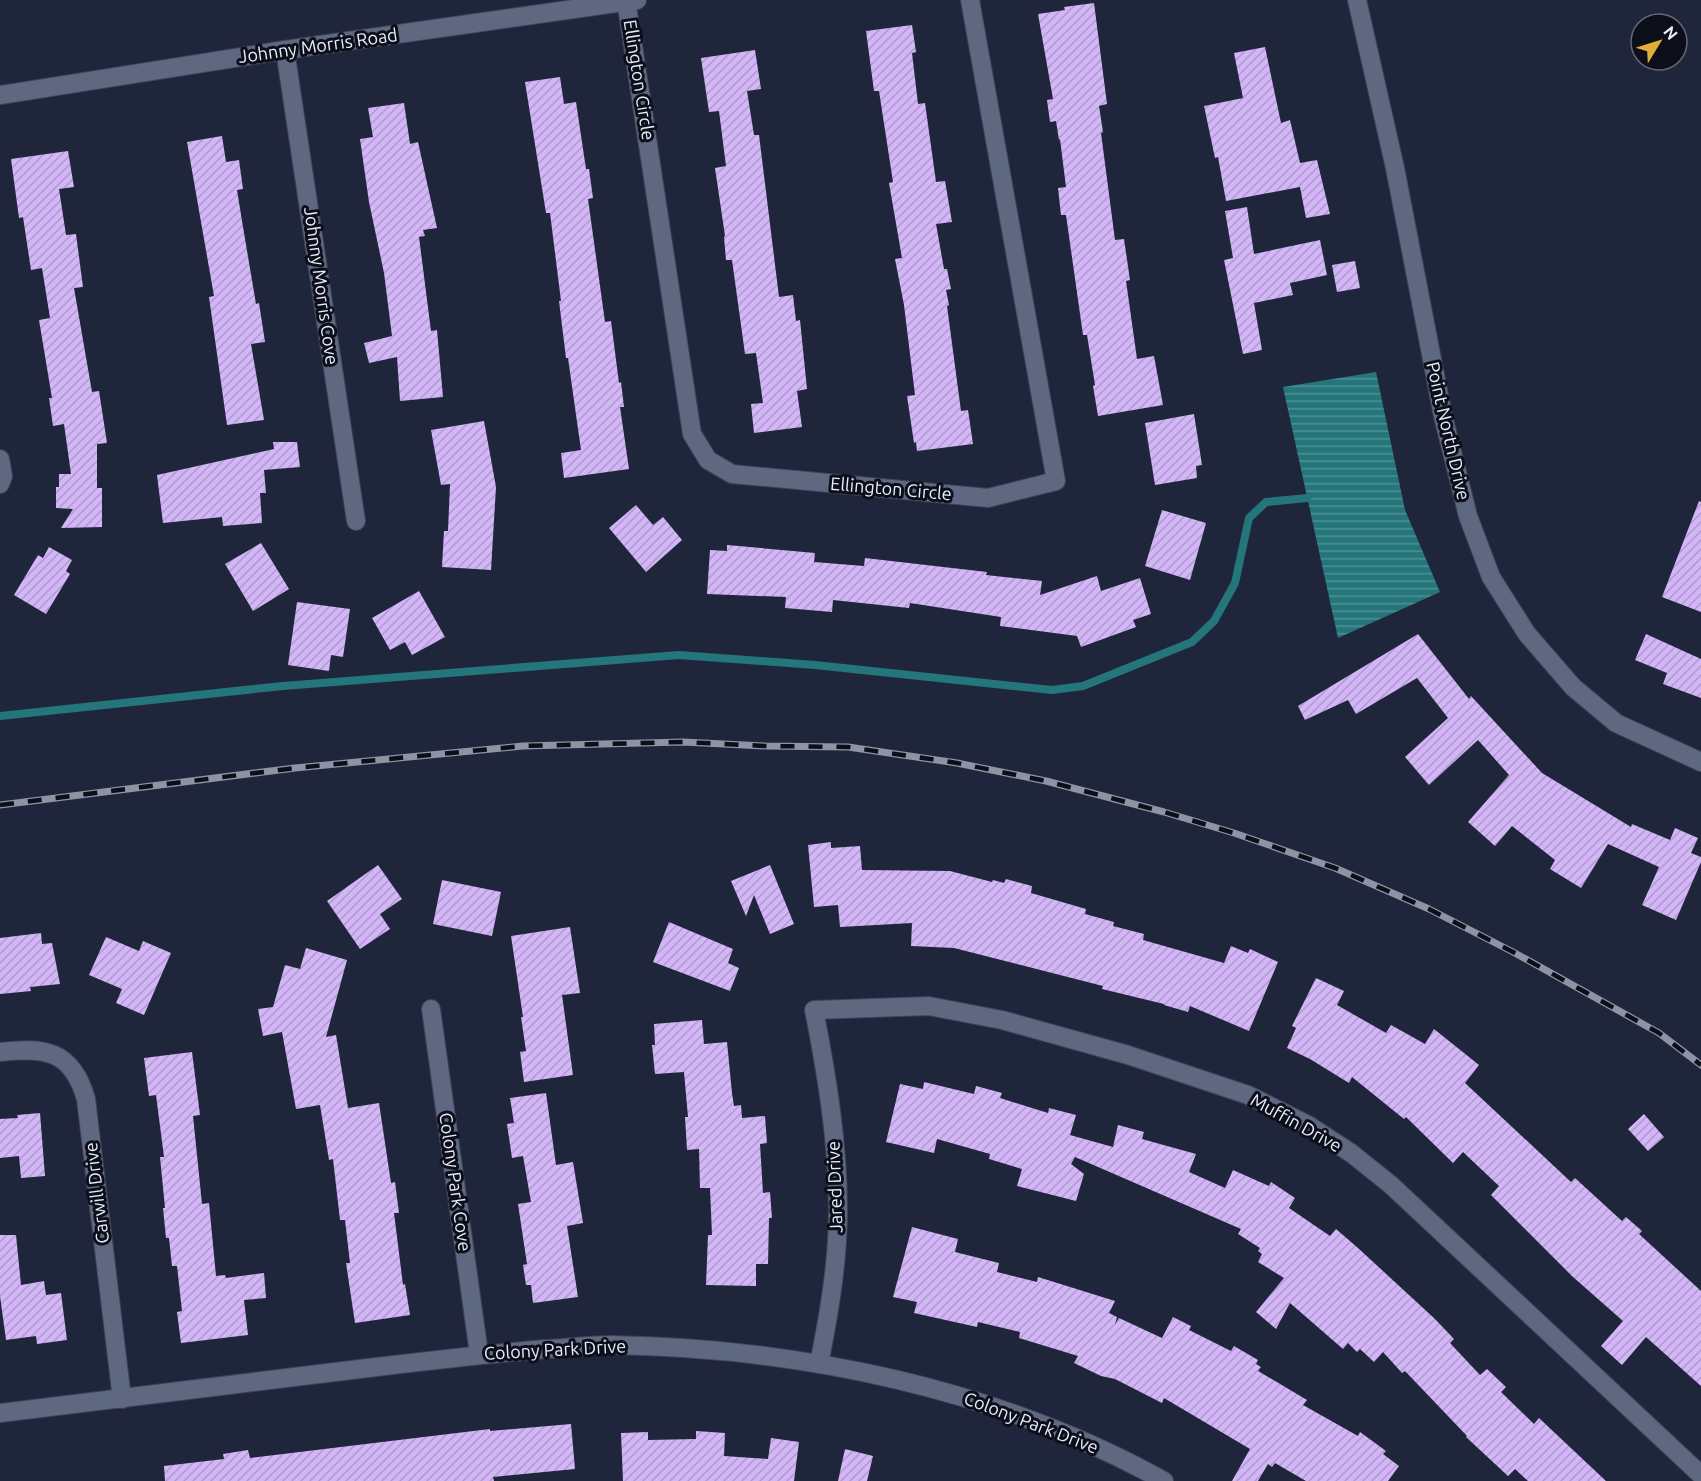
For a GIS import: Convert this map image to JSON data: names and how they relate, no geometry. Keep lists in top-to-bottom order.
{
  "streets": {
    "street": [
      "Johnny Morris Road",
      "Ellington Circle",
      "Johnny Morris Cove",
      "Point North Drive",
      "Muffin Drive",
      "Colony Park Cove",
      "Jared Drive",
      "Carwill Drive",
      "Colony Park Drive"
    ]
  },
  "crossings": [
    ["Johnny Morris Road", "Ellington Circle"],
    ["Johnny Morris Road", "Johnny Morris Cove"],
    ["Muffin Drive", "Jared Drive"],
    ["Colony Park Cove", "Colony Park Drive"],
    ["Jared Drive", "Colony Park Drive"],
    ["Carwill Drive", "Colony Park Drive"]
  ],
  "north": "top right"
}
